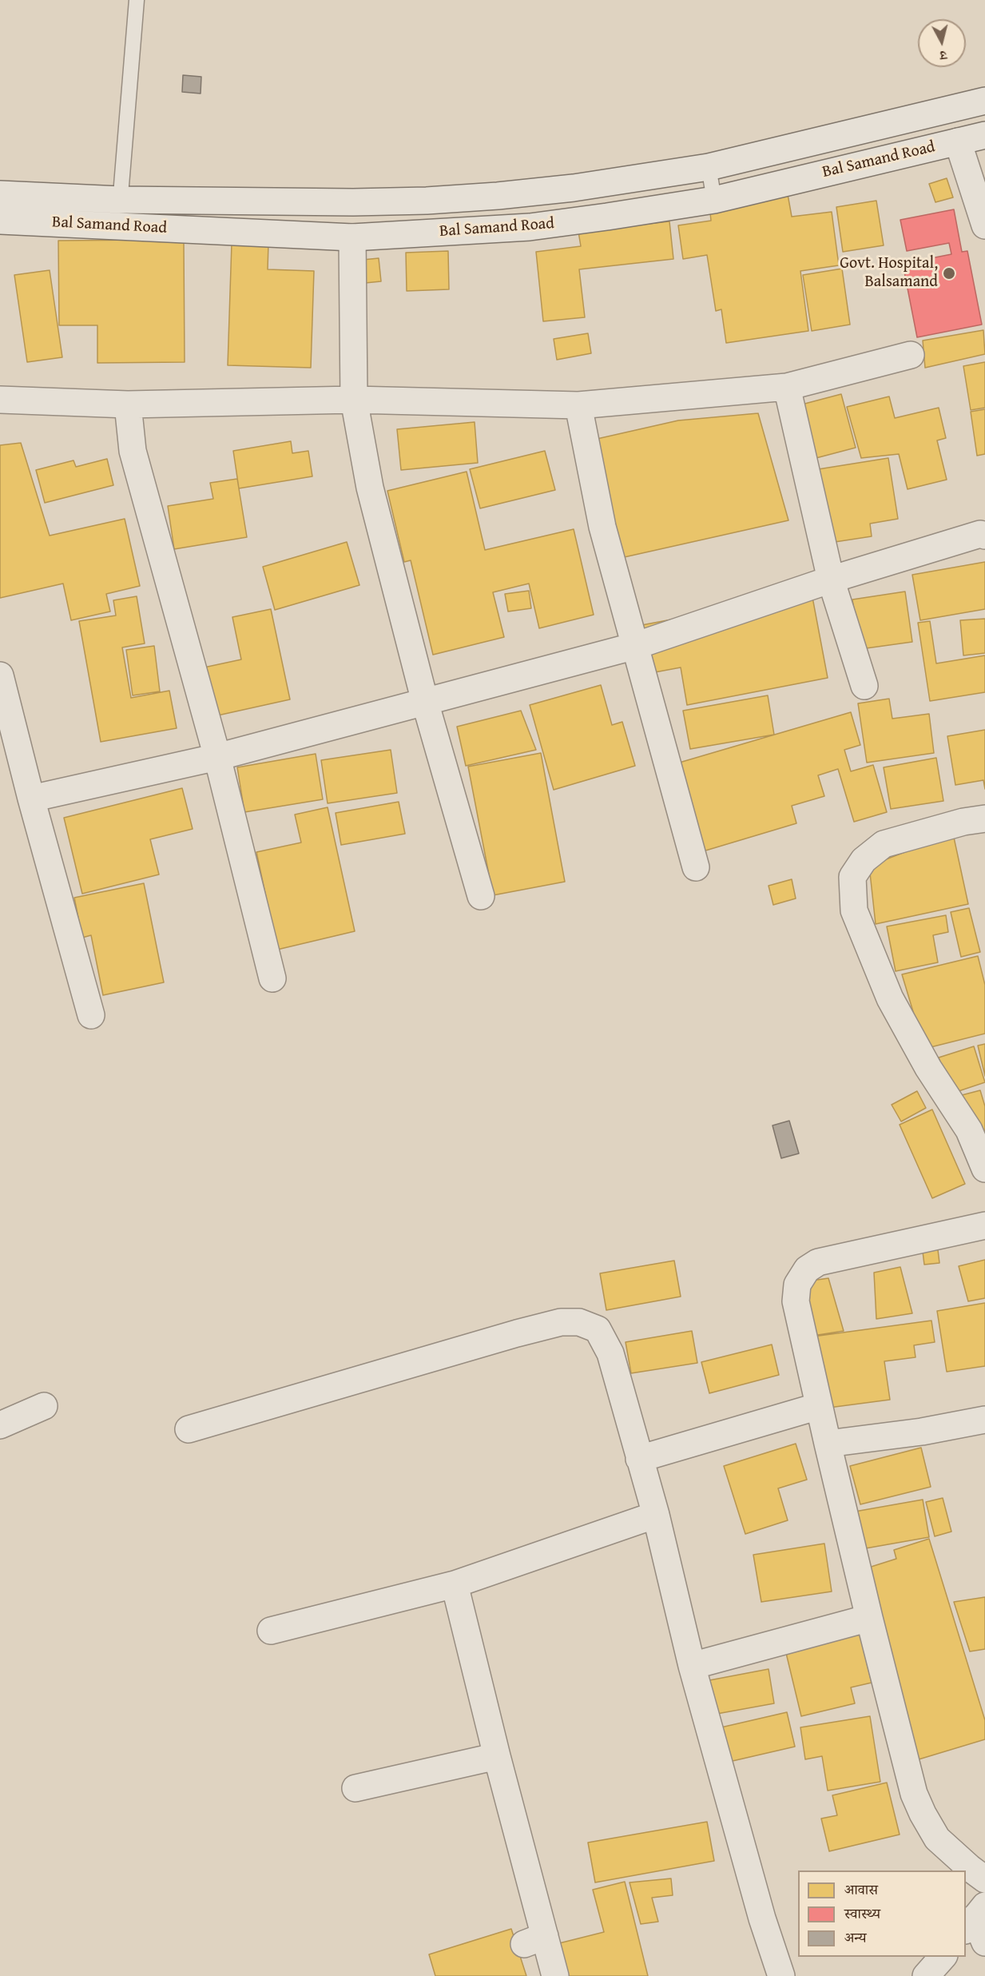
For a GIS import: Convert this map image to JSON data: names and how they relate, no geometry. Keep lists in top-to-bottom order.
{
  "streets": {
    "street": ["Bal Samand Road"]
  },
  "places": ["Govt. Hospital, Balsamand"],
  "legend": ["आवास", "स्वास्थ्य", "अन्य"],
  "north": "bottom"
}
